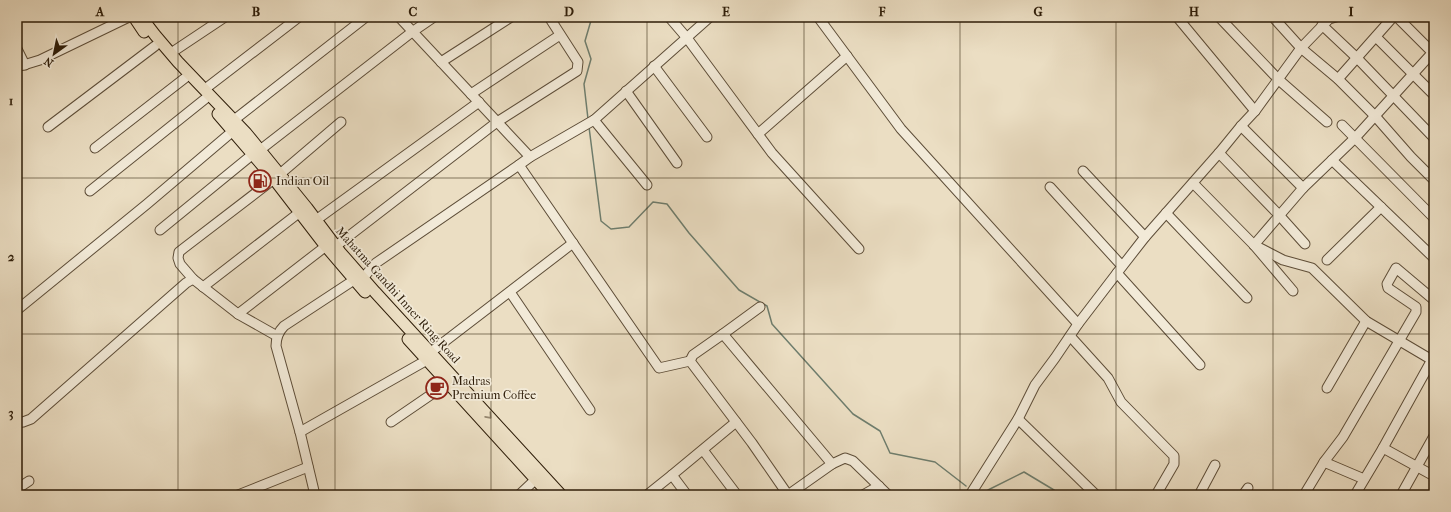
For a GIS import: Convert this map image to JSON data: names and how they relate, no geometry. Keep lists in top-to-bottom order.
{
  "streets": {
    "main road": ["Mahatma Gandhi Inner Ring Road"]
  },
  "places": {
    "fuel station": ["Indian Oil"],
    "cafe": ["Madras Premium Coffee"]
  },
  "north": "bottom left",
  "grid": {
    "columns": [
      "A",
      "B",
      "C",
      "D",
      "E",
      "F",
      "G",
      "H",
      "I"
    ],
    "rows": ["1", "2", "3"]
  }
}
